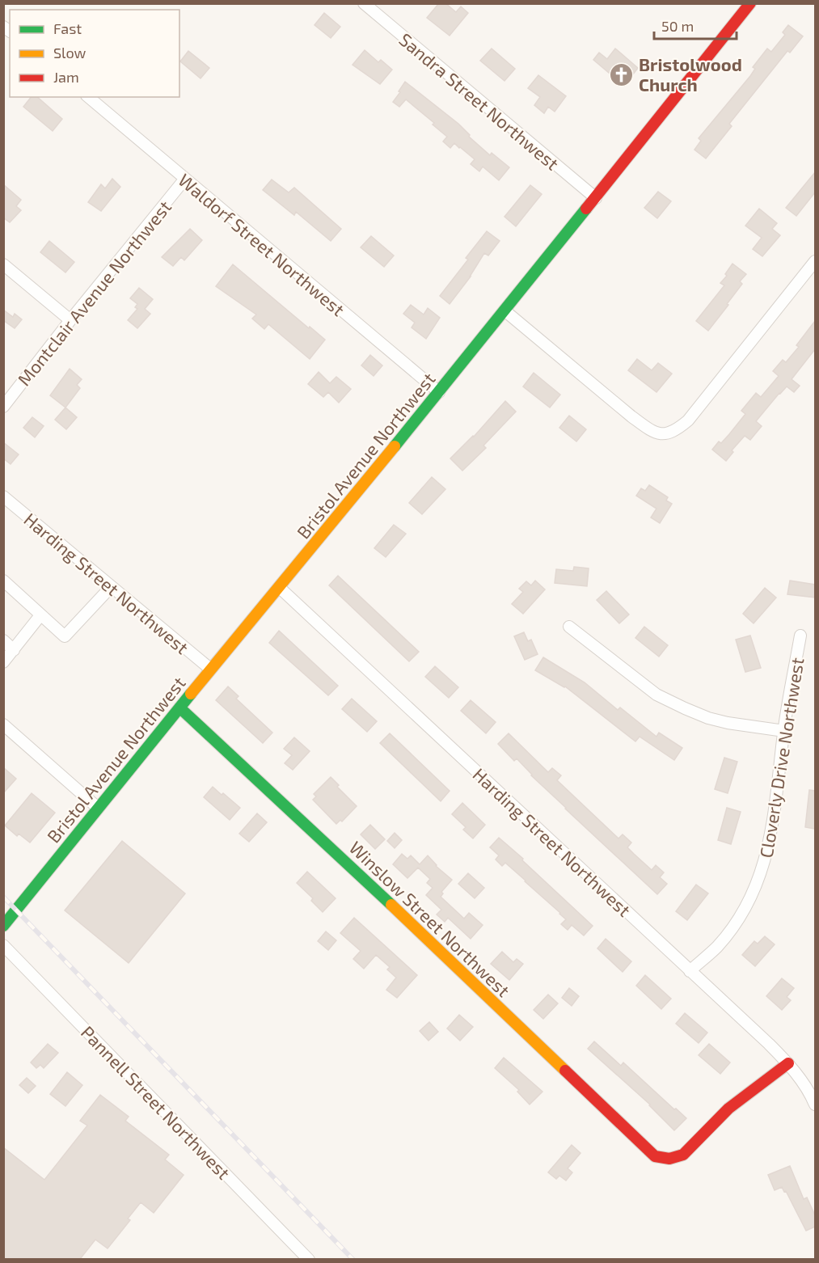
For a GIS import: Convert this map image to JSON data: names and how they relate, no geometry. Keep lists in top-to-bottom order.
{
  "streets": {
    "street": [
      "Sandra Street Northwest",
      "Waldorf Street Northwest",
      "Montclair Avenue Northwest",
      "Bristol Avenue Northwest",
      "Harding Street Northwest",
      "Cloverly Drive Northwest",
      "Winslow Street Northwest",
      "Pannell Street Northwest"
    ]
  },
  "crossings": [
    ["Sandra Street Northwest", "Bristol Avenue Northwest"],
    ["Waldorf Street Northwest", "Montclair Avenue Northwest"],
    ["Waldorf Street Northwest", "Bristol Avenue Northwest"],
    ["Bristol Avenue Northwest", "Harding Street Northwest"],
    ["Bristol Avenue Northwest", "Winslow Street Northwest"],
    ["Harding Street Northwest", "Cloverly Drive Northwest"],
    ["Harding Street Northwest", "Winslow Street Northwest"]
  ],
  "places": {
    "church": ["Bristolwood Church"]
  },
  "legend": ["Fast", "Slow", "Jam"],
  "scale_bar": "50 m"
}
